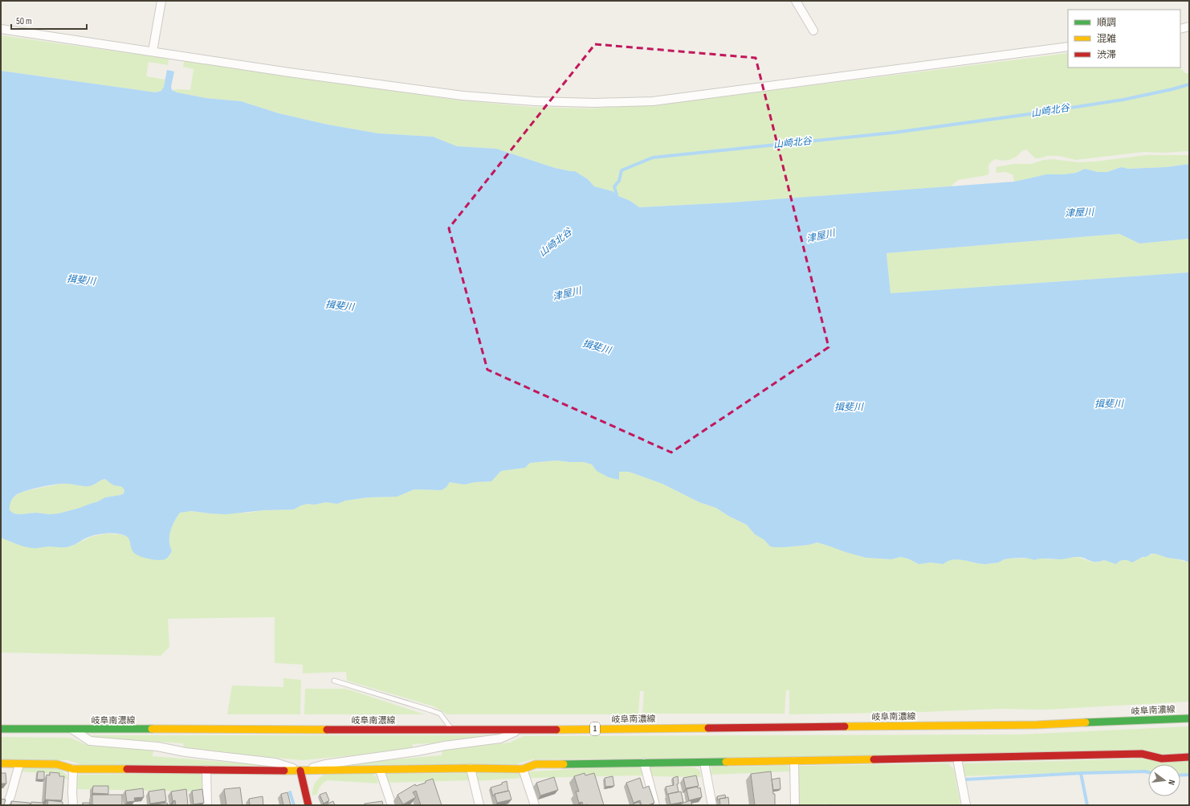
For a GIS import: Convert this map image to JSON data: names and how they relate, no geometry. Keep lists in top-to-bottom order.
{
  "streets": {
    "street": ["岐阜南濃線", "1"]
  },
  "water": ["山崎北谷", "津屋川", "揖斐川"],
  "legend": ["順調", "混雑", "渋滞"],
  "scale_bar": "50 m",
  "north": "right"
}
